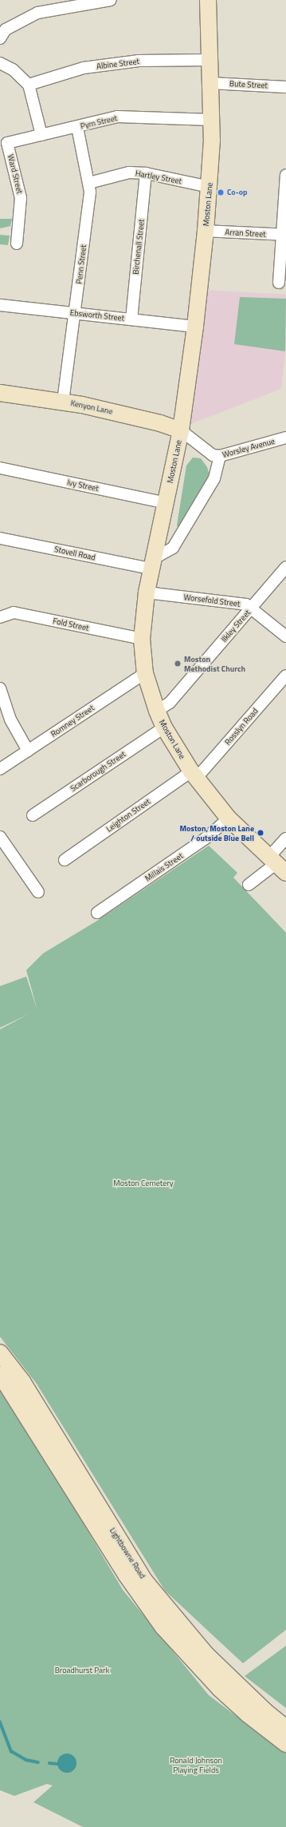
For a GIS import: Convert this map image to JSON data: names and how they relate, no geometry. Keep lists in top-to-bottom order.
{
  "streets": {
    "street": [
      "Albine Street",
      "Bute Street",
      "Pym Street",
      "Ward Street",
      "Hartley Street",
      "Moston Lane",
      "Arran Street",
      "Birchenall Street",
      "Penn Street",
      "Ebsworth Street",
      "Kenyon Lane",
      "Worsley Avenue",
      "Ivy Street",
      "Stovell Road",
      "Worsefold Street",
      "Fold Street",
      "Ilkley Street",
      "Romney Street",
      "Rosslyn Road",
      "Scarborough Street",
      "Leighton Street",
      "Millais Street",
      "Lightbowne Road"
    ]
  },
  "crossings": [
    ["Albine Street", "Moston Lane"],
    ["Bute Street", "Moston Lane"],
    ["Pym Street", "Ward Street"],
    ["Pym Street", "Moston Lane"],
    ["Pym Street", "Penn Street"],
    ["Hartley Street", "Moston Lane"],
    ["Hartley Street", "Birchenall Street"],
    ["Hartley Street", "Penn Street"],
    ["Moston Lane", "Arran Street"],
    ["Moston Lane", "Ebsworth Street"],
    ["Moston Lane", "Kenyon Lane"],
    ["Moston Lane", "Worsley Avenue"],
    ["Moston Lane", "Ivy Street"],
    ["Moston Lane", "Stovell Road"],
    ["Moston Lane", "Worsefold Street"],
    ["Moston Lane", "Fold Street"],
    ["Moston Lane", "Ilkley Street"],
    ["Moston Lane", "Romney Street"],
    ["Moston Lane", "Rosslyn Road"],
    ["Moston Lane", "Scarborough Street"],
    ["Moston Lane", "Leighton Street"],
    ["Moston Lane", "Millais Street"],
    ["Birchenall Street", "Ebsworth Street"],
    ["Penn Street", "Ebsworth Street"],
    ["Penn Street", "Kenyon Lane"],
    ["Kenyon Lane", "Worsley Avenue"],
    ["Worsefold Street", "Ilkley Street"],
    ["Rosslyn Road", "Leighton Street"]
  ],
  "parks": ["Moston Cemetery", "Broadhurst Park", "Ronald Johnson Playing Fields"],
  "places": ["Co-op", "Moston Methodist Church", "Moston, Moston Lane / outside Blue Bell"]
}
